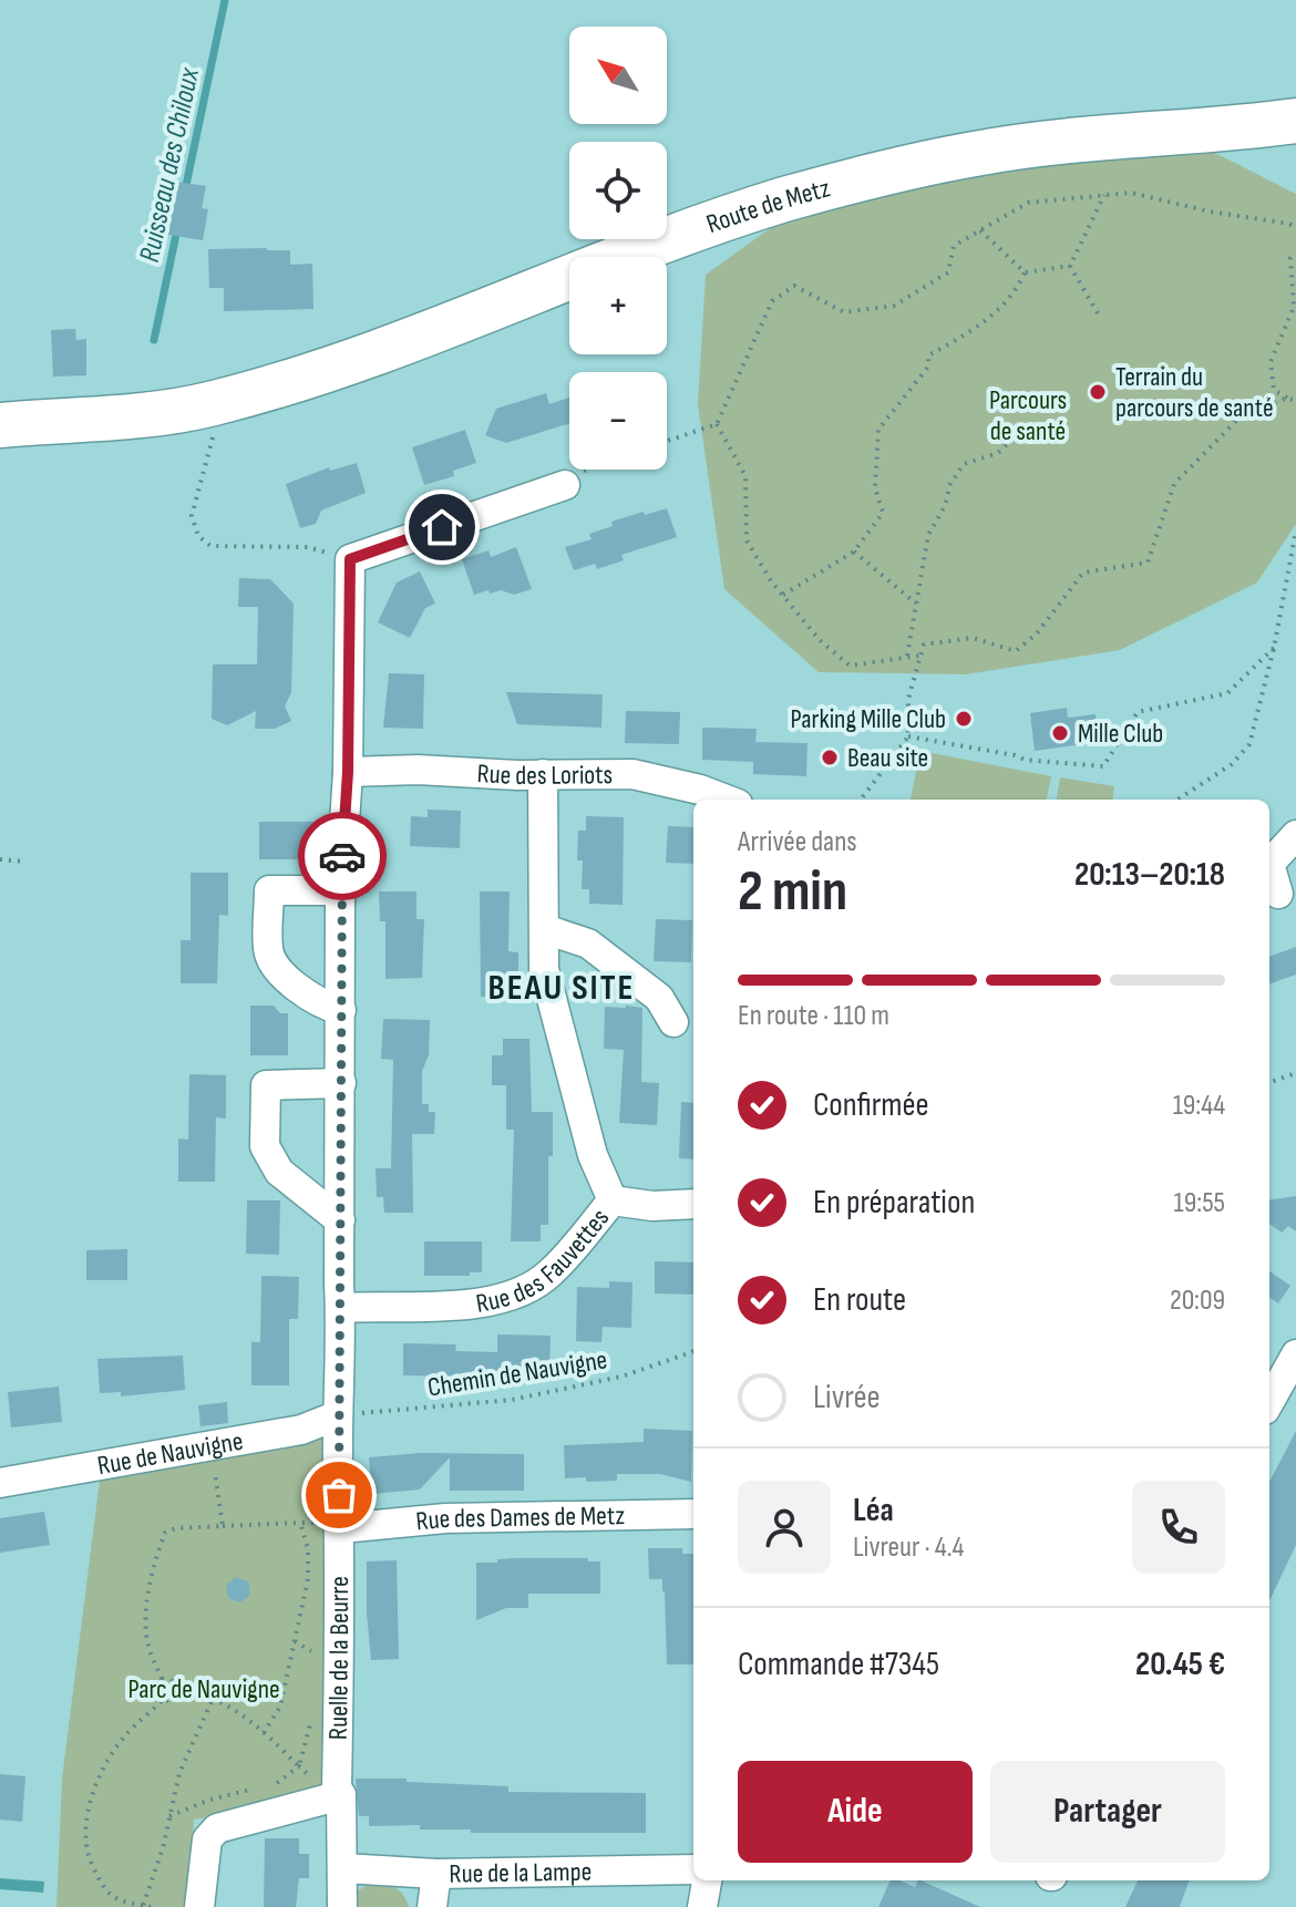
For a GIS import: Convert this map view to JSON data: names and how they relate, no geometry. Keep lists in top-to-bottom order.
{
  "streets": {
    "main road": ["Route de Metz"],
    "street": [
      "Rue des Loriots",
      "Rue des Fauvettes",
      "Rue de Nauvigne",
      "Rue des Dames de Metz",
      "Ruelle de la Beurre",
      "Rue de la Lampe"
    ],
    "path": ["Chemin de Nauvigne"]
  },
  "crossings": [
    ["Rue des Loriots", "Rue des Fauvettes"],
    ["Chemin de Nauvigne", "Rue de Nauvigne"],
    ["Chemin de Nauvigne", "Ruelle de la Beurre"],
    ["Rue de Nauvigne", "Ruelle de la Beurre"],
    ["Rue des Dames de Metz", "Ruelle de la Beurre"],
    ["Ruelle de la Beurre", "Rue de la Lampe"]
  ],
  "districts": ["BEAU SITE"],
  "water": ["Ruisseau des Chiloux"],
  "parks": ["Parcours de santé", "Parc de Nauvigne"],
  "places": [
    "Terrain du parcours de santé",
    "Parking Mille Club",
    "Mille Club",
    "Beau site"
  ],
  "north": "top left",
  "page": {
    "map_buttons": ["+", "−"],
    "heading": ["2 min", "Arrivée dans", "20:13–20:18"],
    "panel": [
      "Léa",
      "Livreur · 4.4",
      "Commande #7345",
      "20.45 €"
    ],
    "bar": "En route · 110 m",
    "list": [
      ["Confirmée", "19:44"],
      ["En préparation", "19:55"],
      ["En route", "20:09"],
      "Livrée"
    ],
    "buttons": ["Aide", "Partager"]
  }
}
